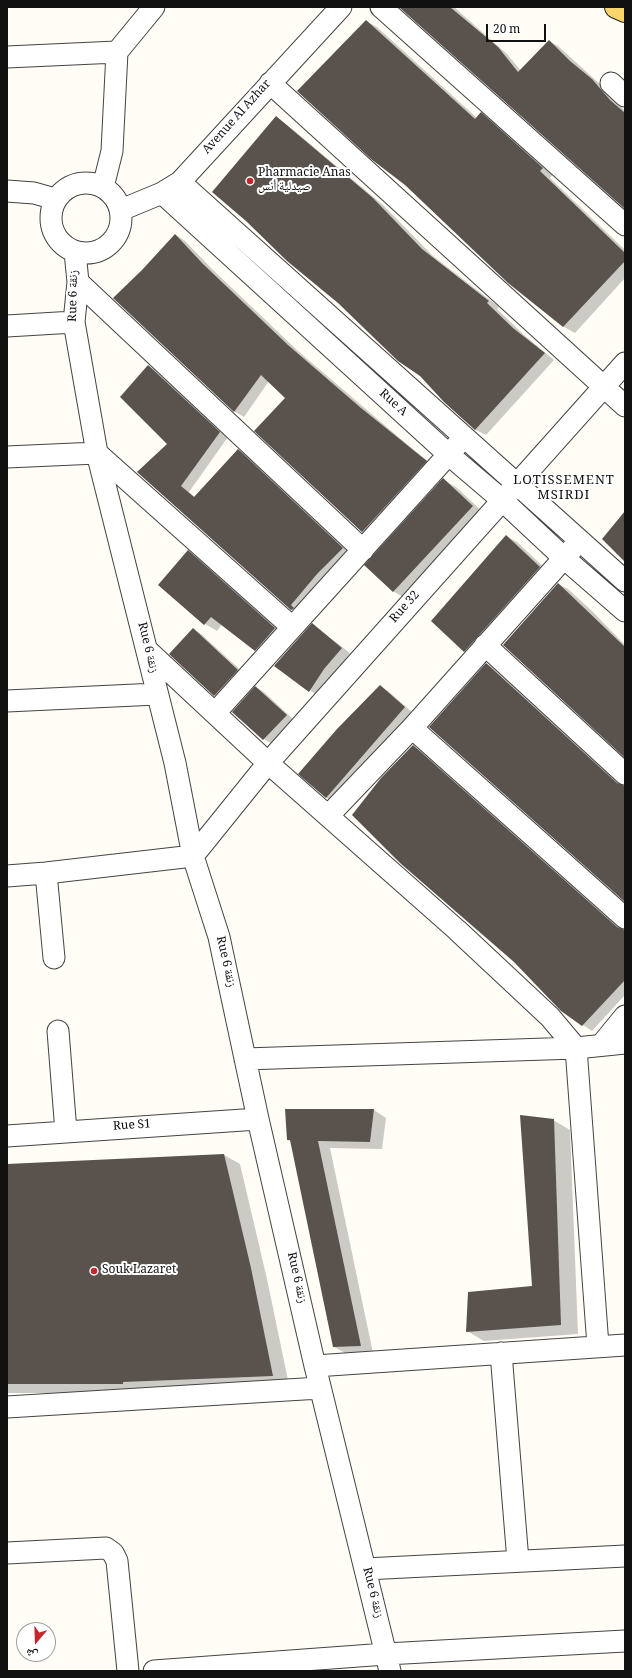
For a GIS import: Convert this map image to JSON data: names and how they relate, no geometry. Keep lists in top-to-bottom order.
{
  "streets": {
    "street": [
      "Avenue Al Azhar",
      "Rue 6 زنقة",
      "Rue A",
      "Rue 32",
      "Rue S1"
    ]
  },
  "crossings": [
    ["Avenue Al Azhar", "Rue 6 زنقة"],
    ["Avenue Al Azhar", "Rue A"],
    ["Rue 6 زنقة", "Rue 32"],
    ["Rue 6 زنقة", "Rue S1"],
    ["Rue A", "Rue 32"]
  ],
  "districts": ["LOTISSEMENT MSIRDI"],
  "places": ["Pharmacie Anas صيدلية أنس", "Souk Lazaret"],
  "scale_bar": "20 m",
  "north": "bottom"
}
